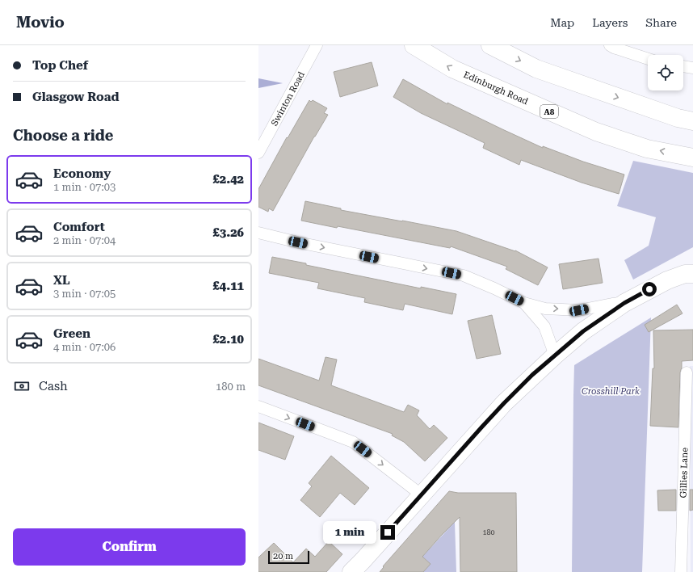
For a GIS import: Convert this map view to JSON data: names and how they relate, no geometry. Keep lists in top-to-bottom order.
{
  "streets": {
    "main road": ["Edinburgh Road", "A8"],
    "street": ["Swinton Road", "Gillies Lane"]
  },
  "parks": ["Crosshill Park"],
  "house_numbers": ["180"],
  "scale_bar": "20 m",
  "page": {
    "header": "Movio",
    "nav": ["Map", "Layers", "Share"],
    "banner": ["Top Chef", "Glasgow Road"],
    "heading": "Choose a ride",
    "list": [
      {
        "name": "Economy",
        "note": "1 min · 07:03",
        "value": "£2.42"
      },
      {
        "name": "Comfort",
        "note": "2 min · 07:04",
        "value": "£3.26"
      },
      {
        "name": "XL",
        "note": "3 min · 07:05",
        "value": "£4.11"
      },
      {
        "name": "Green",
        "note": "4 min · 07:06",
        "value": "£2.10"
      }
    ],
    "pay": ["Cash", "180 m"],
    "bubble": "1 min",
    "buttons": "Confirm",
    "scale": "20 m"
  }
}
